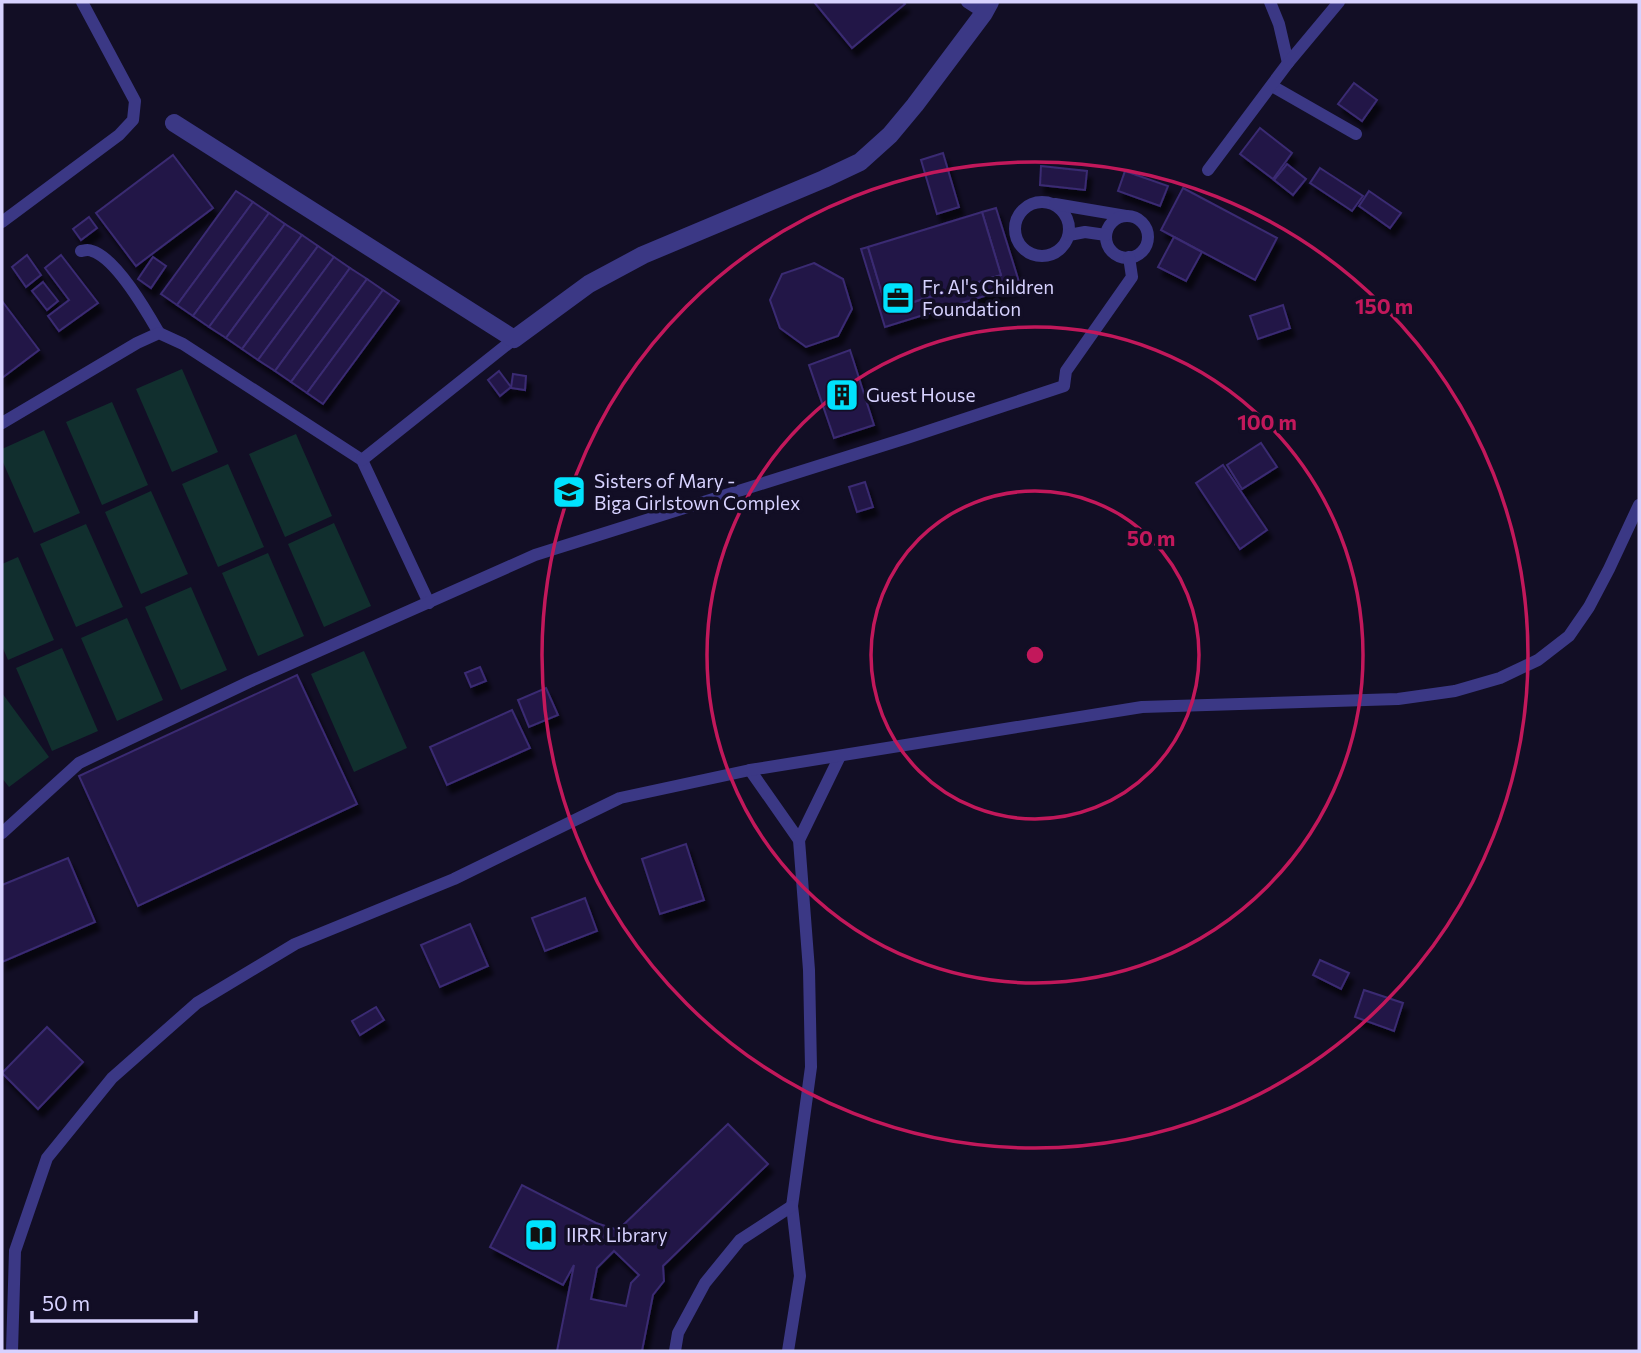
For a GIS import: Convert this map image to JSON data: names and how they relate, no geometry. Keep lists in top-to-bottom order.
{
  "places": {
    "office": ["Fr. Al's Children Foundation"],
    "building": ["Guest House"],
    "school or university": ["Sisters of Mary - Biga Girlstown Complex"],
    "library": ["IIRR Library"]
  },
  "scale_bar": "50 m",
  "rings": ["150 m", "100 m", "50 m"]
}
